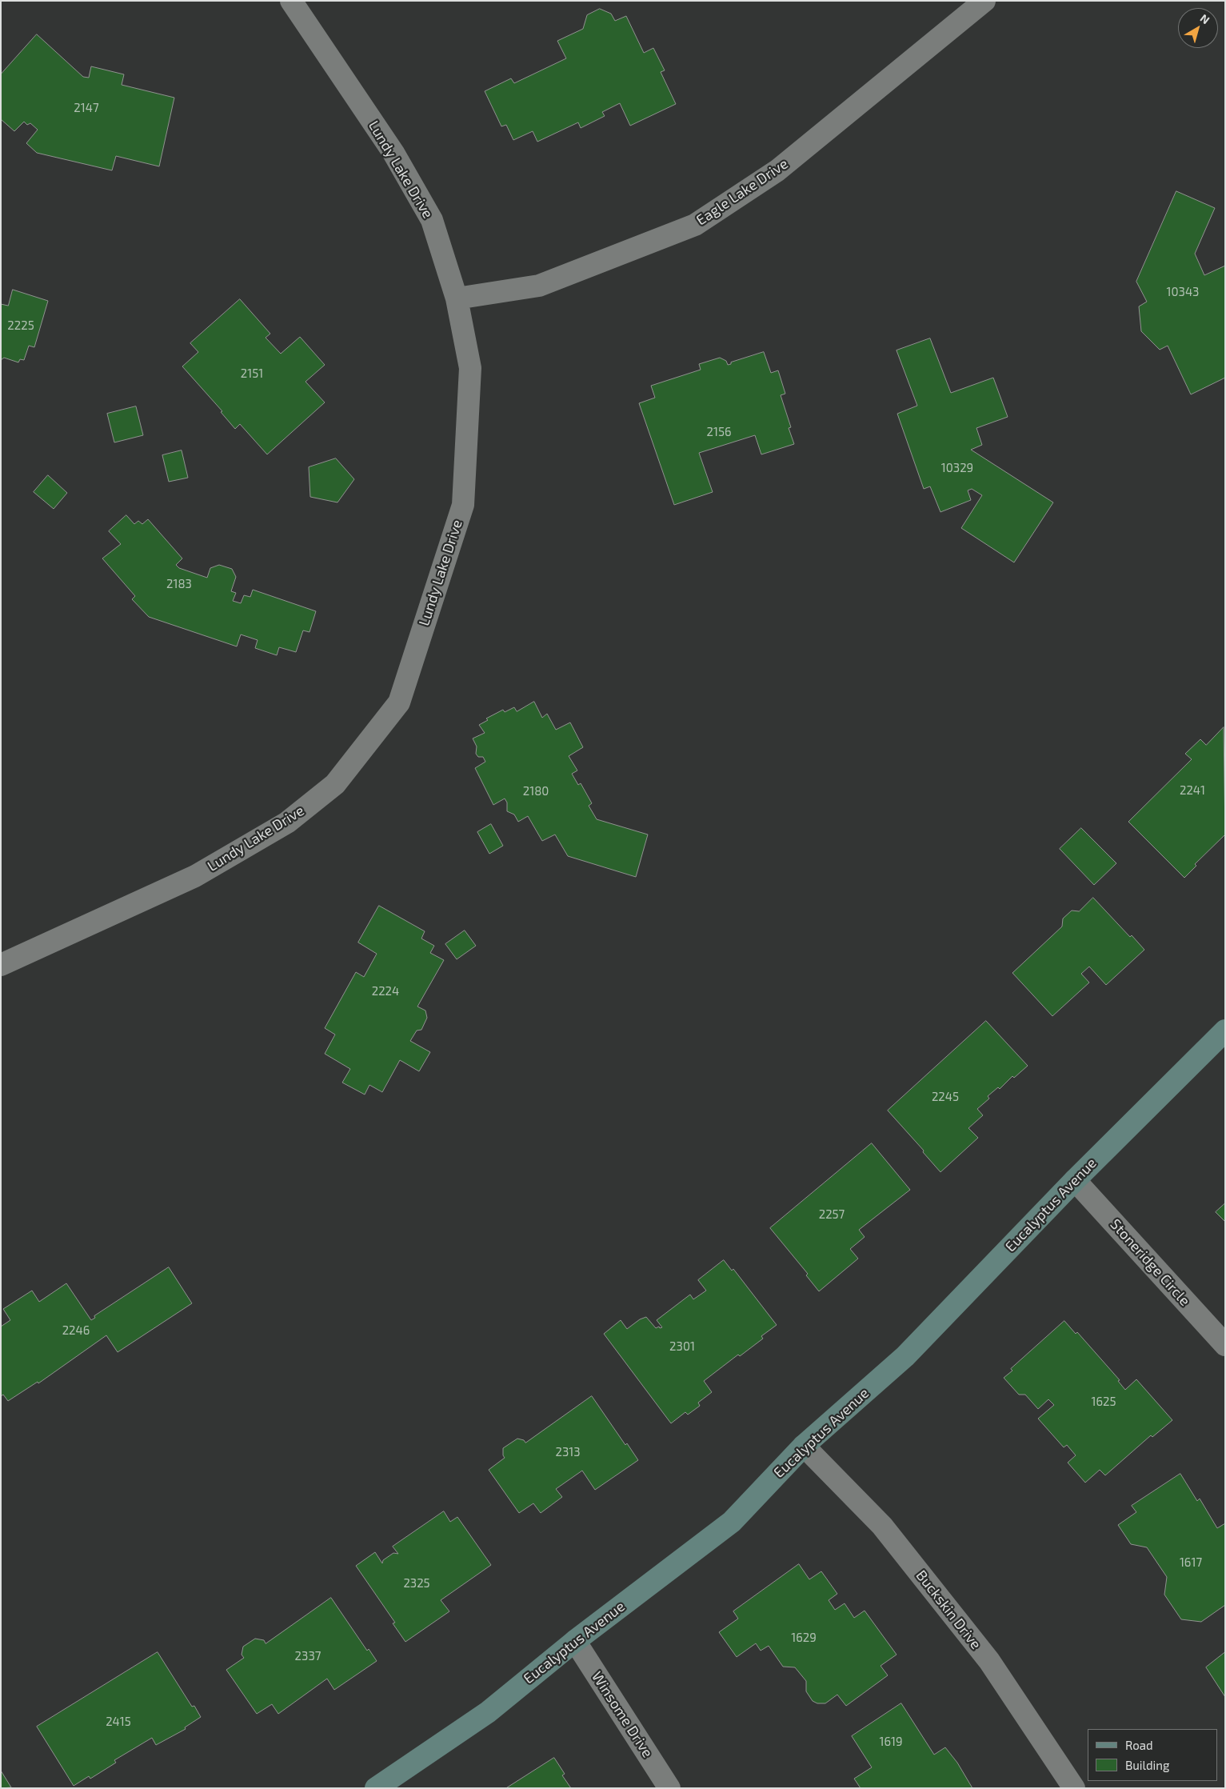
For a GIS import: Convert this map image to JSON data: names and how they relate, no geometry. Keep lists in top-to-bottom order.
{
  "streets": {
    "street": [
      "Lundy Lake Drive",
      "Eagle Lake Drive",
      "Eucalyptus Avenue",
      "Stoneridge Circle",
      "Buckskin Drive",
      "Winsome Drive"
    ]
  },
  "crossings": [
    ["Lundy Lake Drive", "Eagle Lake Drive"],
    ["Eucalyptus Avenue", "Stoneridge Circle"],
    ["Eucalyptus Avenue", "Buckskin Drive"],
    ["Eucalyptus Avenue", "Winsome Drive"]
  ],
  "house_numbers": [
    "2147",
    "10343",
    "2225",
    "2151",
    "2156",
    "10329",
    "2183",
    "2241",
    "2180",
    "2224",
    "2245",
    "2257",
    "2246",
    "2301",
    "1625",
    "2313",
    "1617",
    "2325",
    "1629",
    "2337",
    "2415",
    "1619"
  ],
  "legend": ["Road", "Building"],
  "north": "top right"
}
